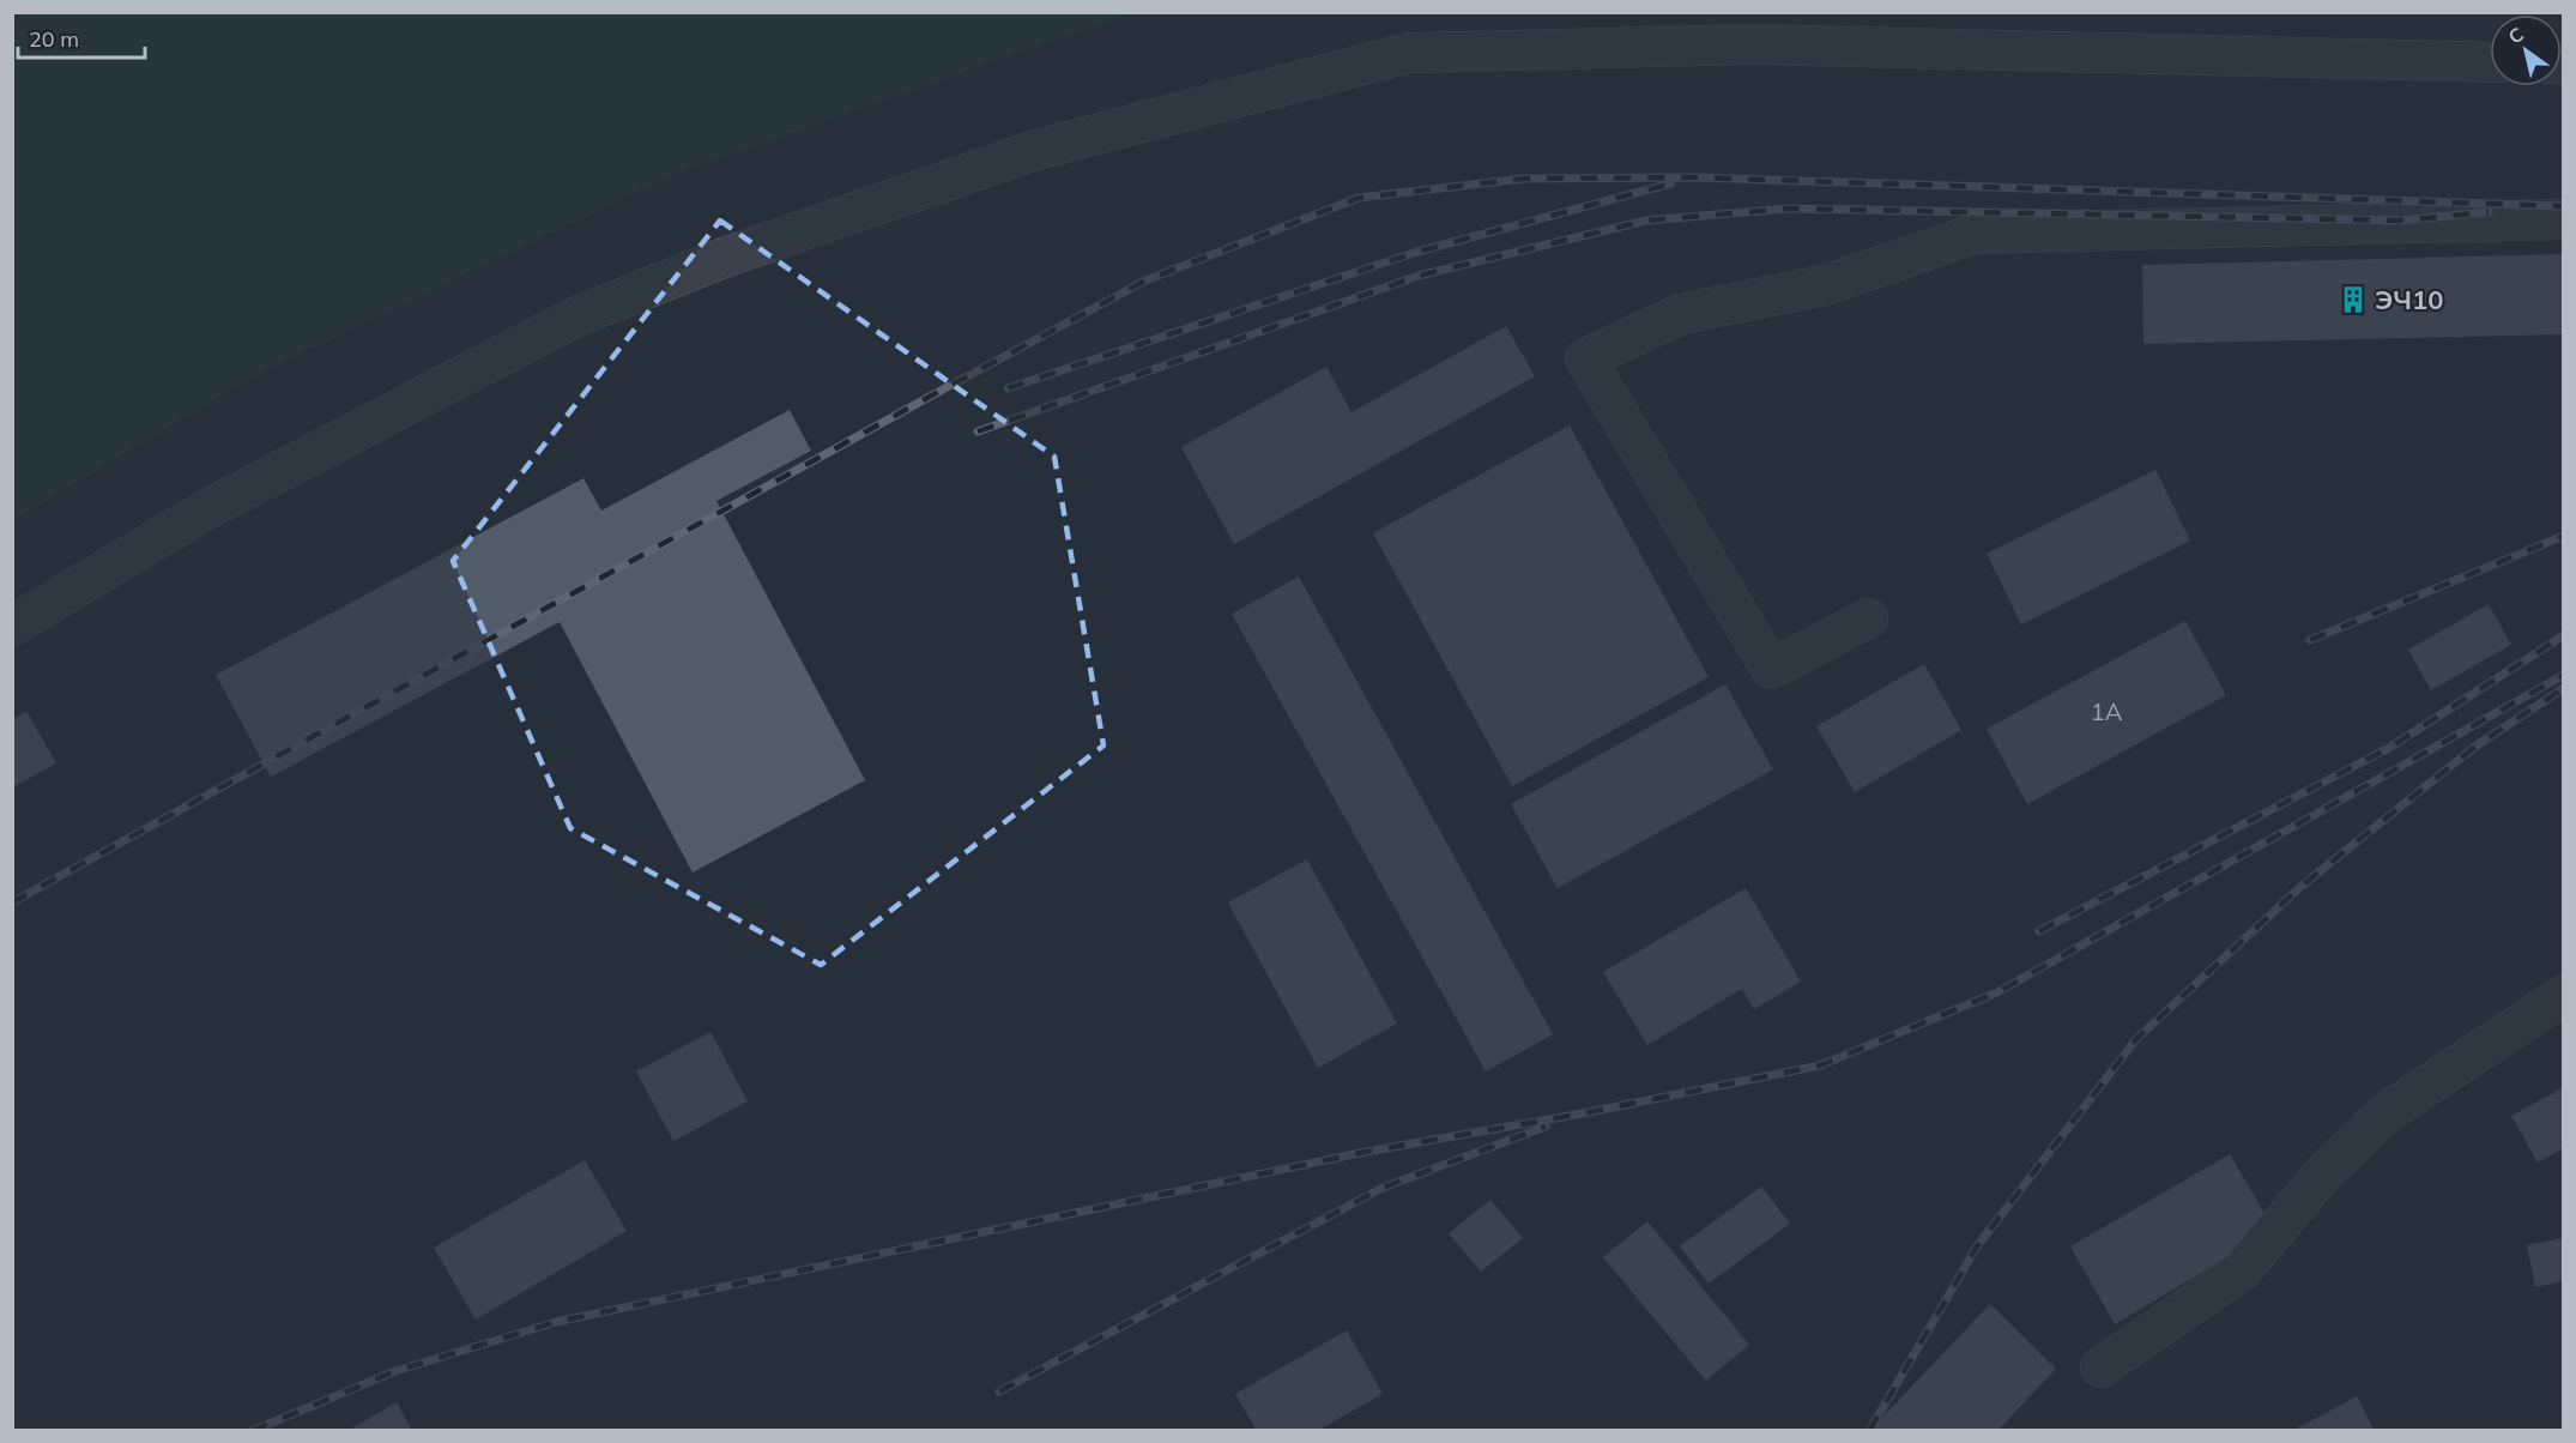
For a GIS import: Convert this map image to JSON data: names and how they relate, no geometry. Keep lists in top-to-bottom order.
{
  "places": {
    "building": ["ЭЧ10"]
  },
  "house_numbers": ["1А"],
  "scale_bar": "20 m",
  "north": "top left"
}
